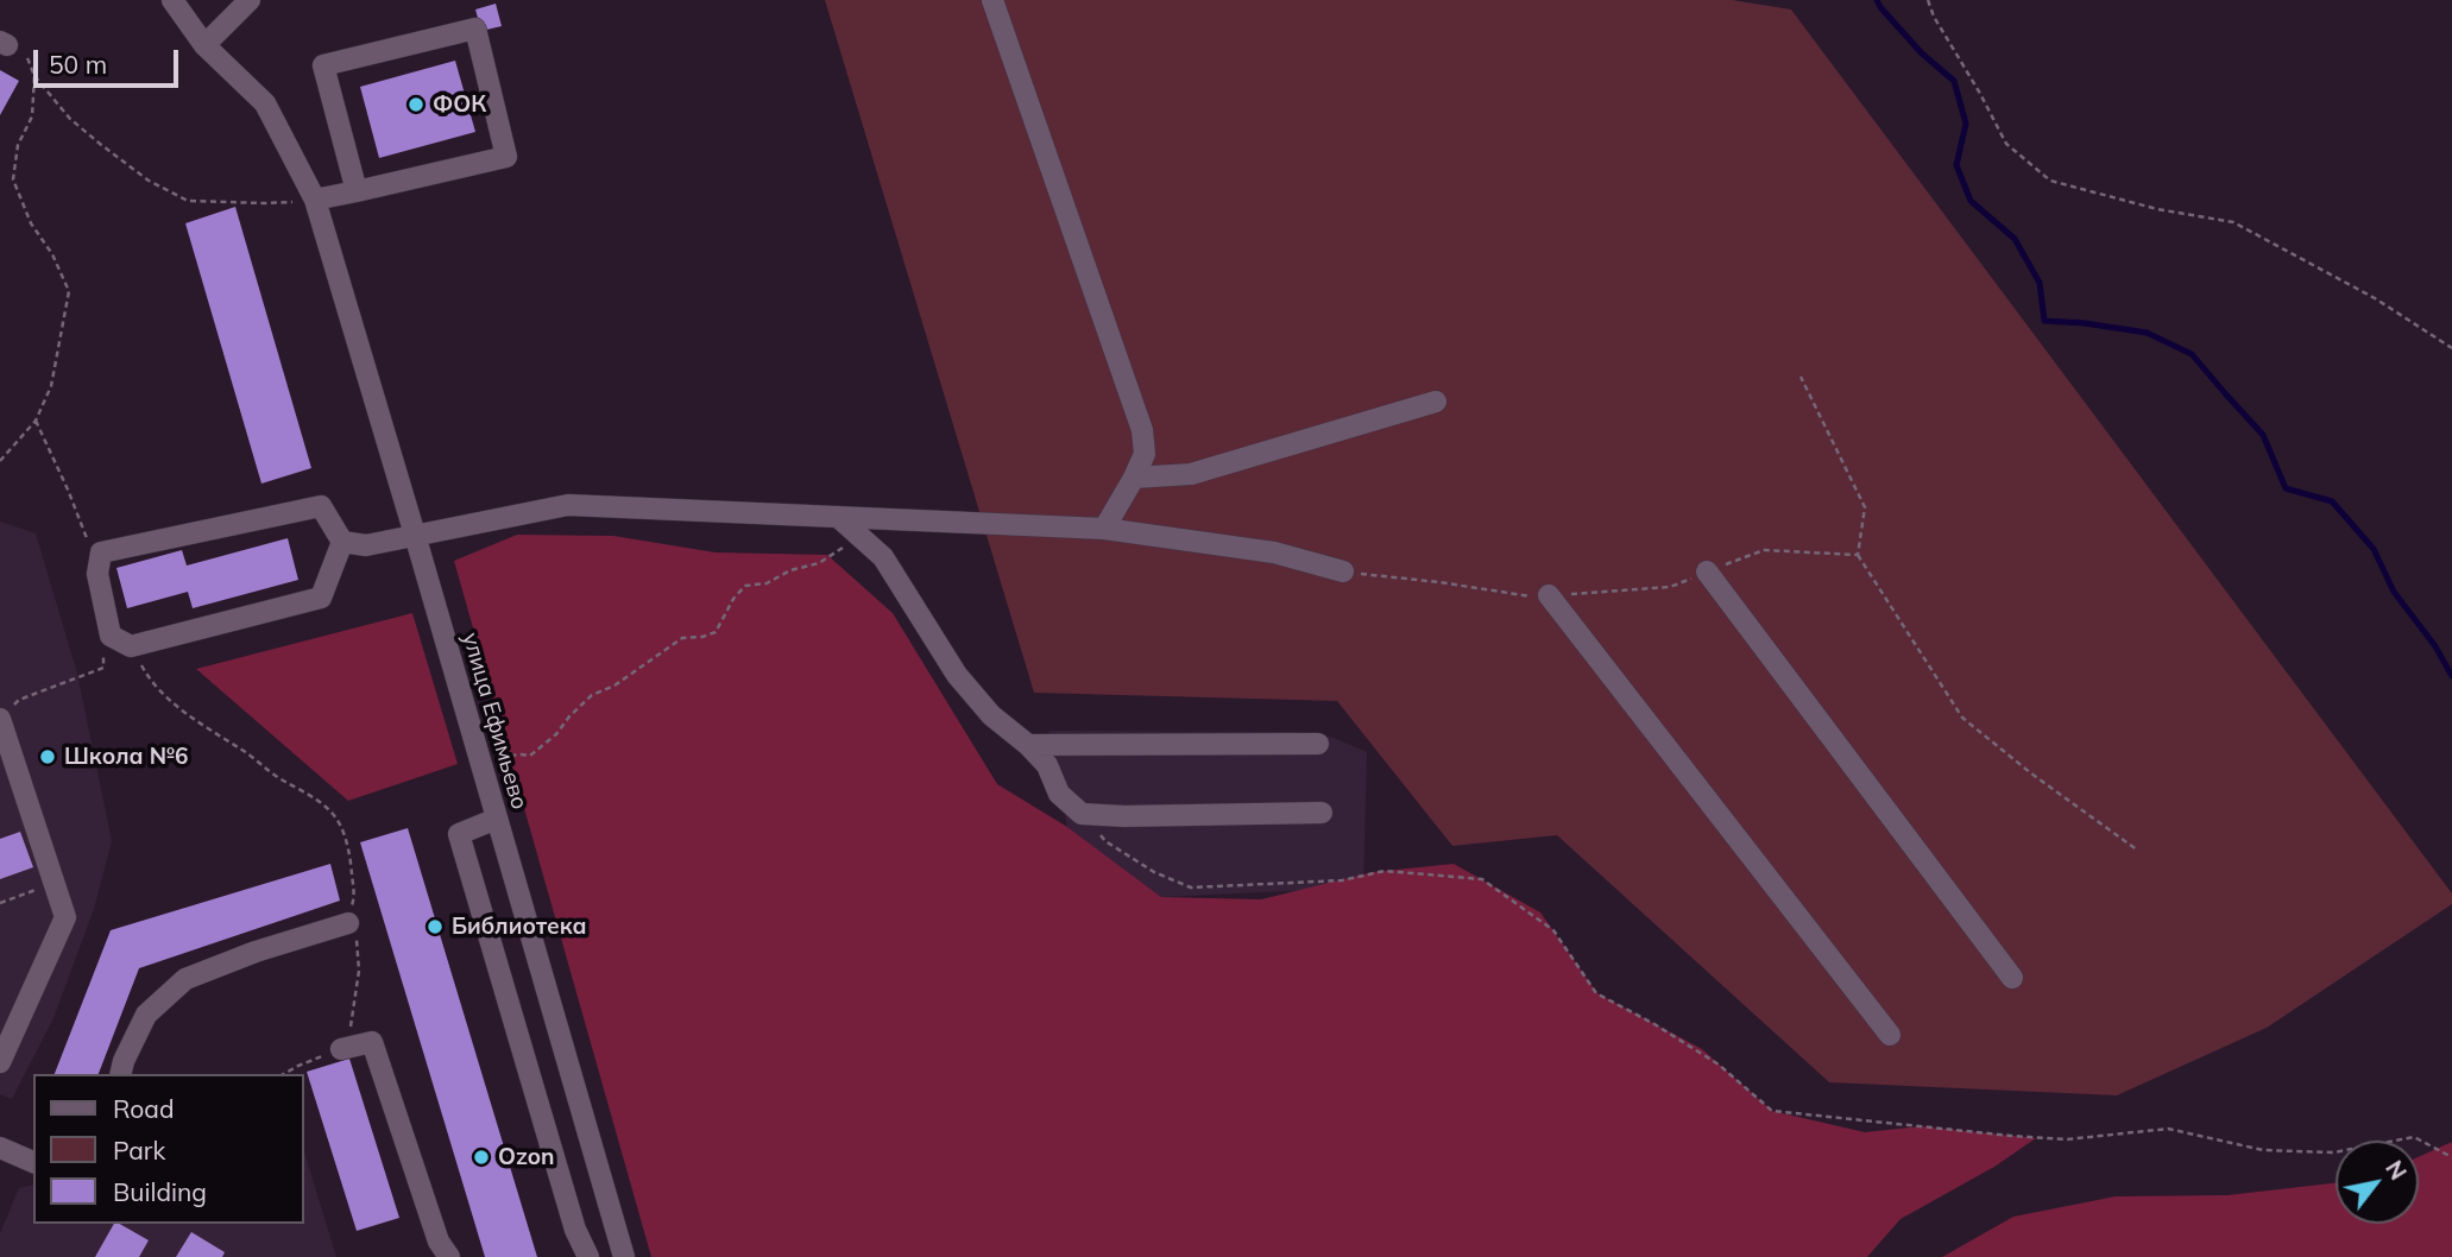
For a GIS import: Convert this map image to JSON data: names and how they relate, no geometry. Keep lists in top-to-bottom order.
{
  "streets": {
    "street": ["улица Ефимьево"]
  },
  "places": [
    "ФОК",
    "Школа №6",
    "Библиотека",
    "Ozon"
  ],
  "legend": ["Road", "Park", "Building"],
  "scale_bar": "50 m",
  "north": "top right"
}
